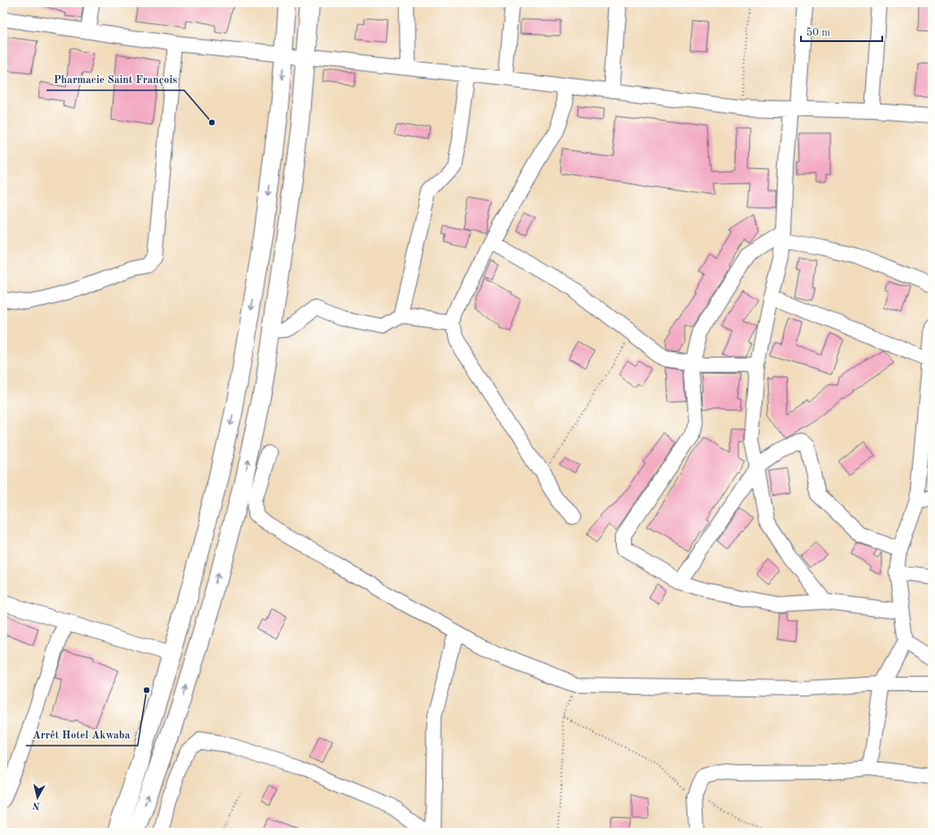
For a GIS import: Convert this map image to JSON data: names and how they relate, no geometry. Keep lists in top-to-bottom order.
{
  "places": ["Pharmacie Saint François", "Arrêt Hotel Akwaba"],
  "scale_bar": "50 m",
  "north": "bottom"
}
